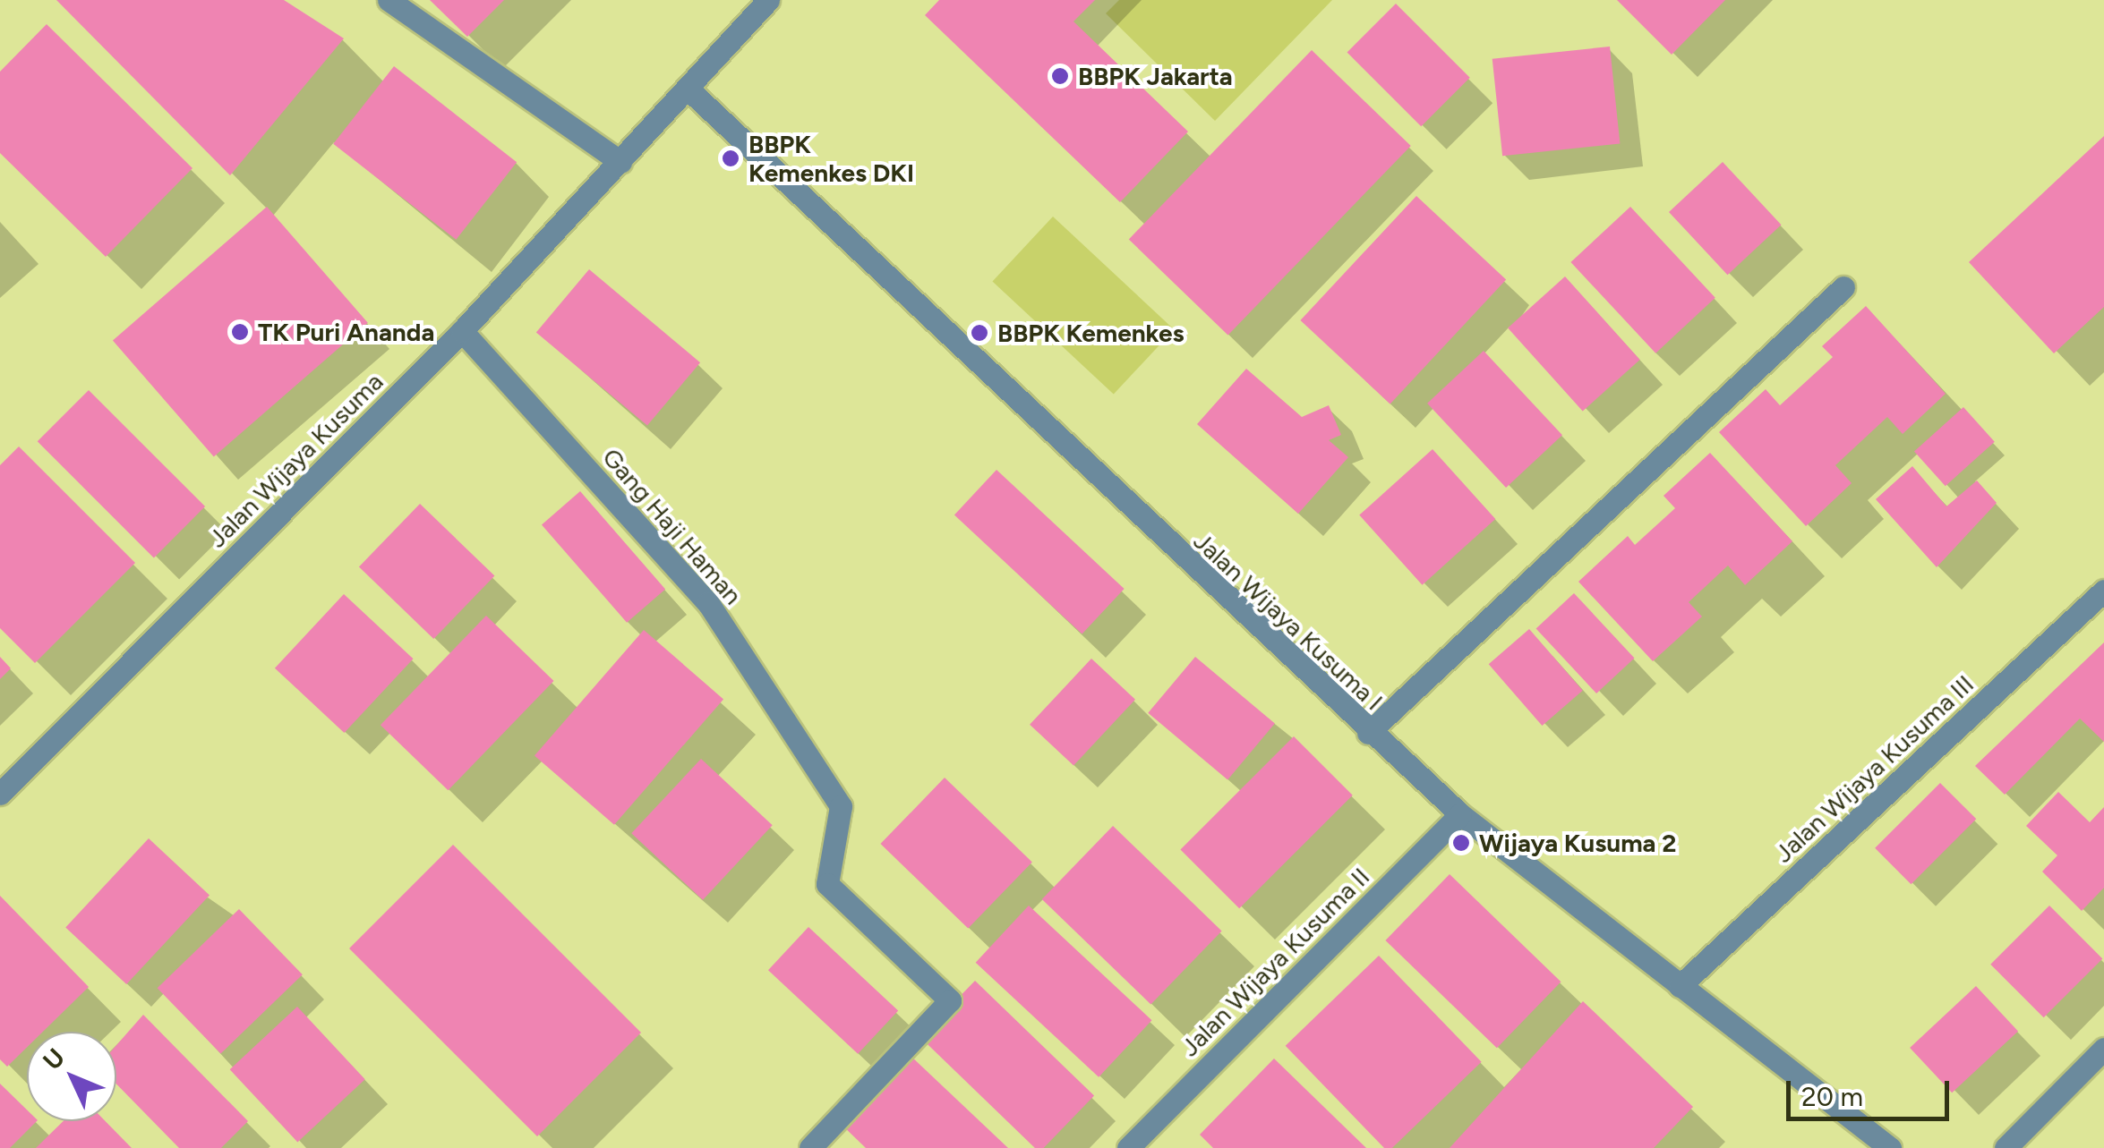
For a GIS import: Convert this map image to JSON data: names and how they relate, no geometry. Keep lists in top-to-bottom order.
{
  "streets": {
    "street": [
      "Jalan Wijaya Kusuma",
      "Gang Haji Haman",
      "Jalan Wijaya Kusuma I",
      "Jalan Wijaya Kusuma III",
      "Jalan Wijaya Kusuma II"
    ]
  },
  "crossings": [
    ["Jalan Wijaya Kusuma", "Gang Haji Haman"],
    ["Jalan Wijaya Kusuma", "Jalan Wijaya Kusuma I"],
    ["Jalan Wijaya Kusuma I", "Jalan Wijaya Kusuma III"],
    ["Jalan Wijaya Kusuma I", "Jalan Wijaya Kusuma II"]
  ],
  "places": [
    "BBPK Jakarta",
    "BBPK Kemenkes DKI",
    "TK Puri Ananda",
    "BBPK Kemenkes",
    "Wijaya Kusuma 2"
  ],
  "scale_bar": "20 m",
  "north": "top left"
}
